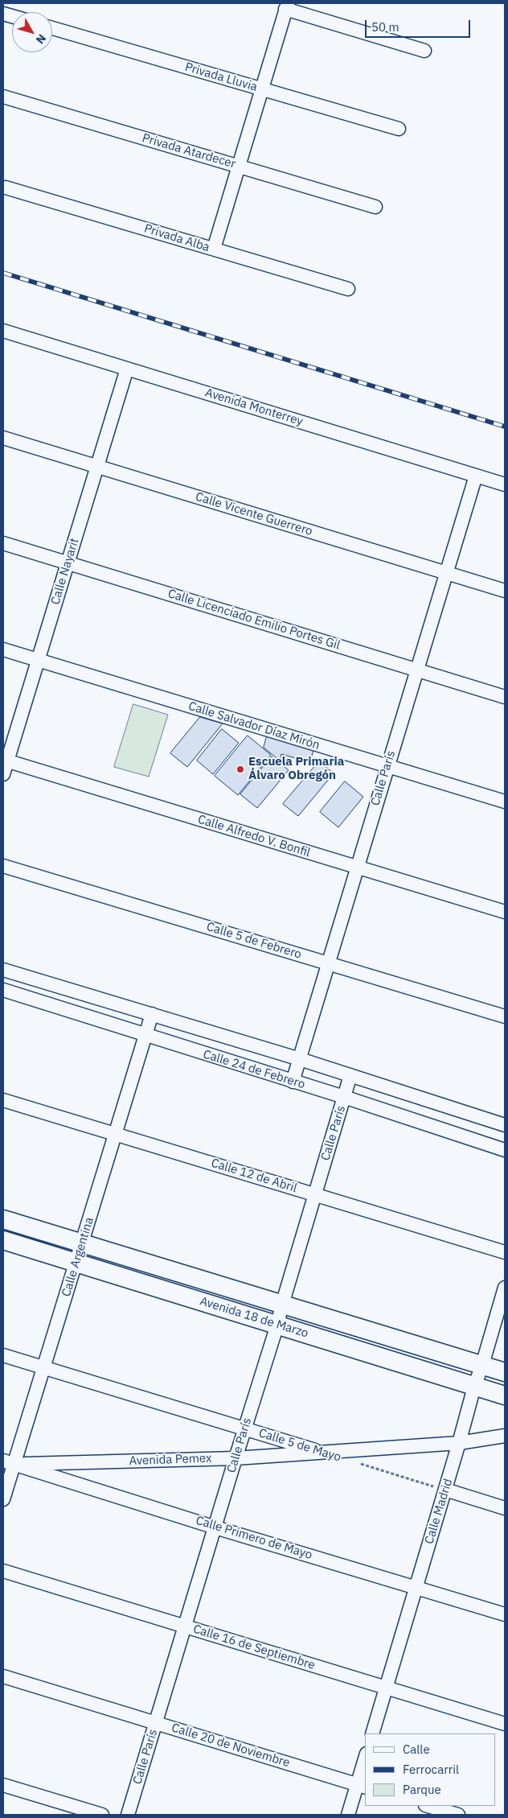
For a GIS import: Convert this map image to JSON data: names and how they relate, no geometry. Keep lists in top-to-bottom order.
{
  "streets": {
    "street": [
      "Privada Lluvia",
      "Privada Atardecer",
      "Privada Alba",
      "Avenida Monterrey",
      "Calle Vicente Guerrero",
      "Calle Nayarit",
      "Calle Licenciado Emilio Portes Gil",
      "Calle Salvador Díaz Mirón",
      "Calle París",
      "Calle Alfredo V. Bonfil",
      "Calle 5 de Febrero",
      "Calle 24 de Febrero",
      "Calle 12 de Abril",
      "Calle Argentina",
      "Avenida 18 de Marzo",
      "Calle 5 de Mayo",
      "Avenida Pemex",
      "Calle Madrid",
      "Calle Primero de Mayo",
      "Calle 16 de Septiembre",
      "Calle 20 de Noviembre"
    ]
  },
  "crossings": [
    ["Avenida Monterrey", "Calle Nayarit"],
    ["Avenida Monterrey", "Calle París"],
    ["Calle Vicente Guerrero", "Calle Nayarit"],
    ["Calle Vicente Guerrero", "Calle París"],
    ["Calle Nayarit", "Calle Licenciado Emilio Portes Gil"],
    ["Calle Nayarit", "Calle Salvador Díaz Mirón"],
    ["Calle Nayarit", "Calle Alfredo V. Bonfil"],
    ["Calle Licenciado Emilio Portes Gil", "Calle París"],
    ["Calle Salvador Díaz Mirón", "Calle París"],
    ["Calle París", "Calle Alfredo V. Bonfil"],
    ["Calle París", "Calle 5 de Febrero"],
    ["Calle París", "Calle 24 de Febrero"],
    ["Calle París", "Calle 12 de Abril"],
    ["Calle París", "Avenida 18 de Marzo"],
    ["Calle París", "Calle 5 de Mayo"],
    ["Calle París", "Avenida Pemex"],
    ["Calle París", "Calle Primero de Mayo"],
    ["Calle París", "Calle 16 de Septiembre"],
    ["Calle París", "Calle 20 de Noviembre"],
    ["Calle 24 de Febrero", "Calle Argentina"],
    ["Calle 12 de Abril", "Calle Argentina"],
    ["Calle Argentina", "Avenida 18 de Marzo"],
    ["Calle Argentina", "Calle 5 de Mayo"],
    ["Calle Argentina", "Avenida Pemex"],
    ["Calle Argentina", "Calle Primero de Mayo"],
    ["Avenida 18 de Marzo", "Calle Madrid"],
    ["Calle 5 de Mayo", "Avenida Pemex"],
    ["Calle 5 de Mayo", "Calle Madrid"],
    ["Avenida Pemex", "Calle Madrid"],
    ["Avenida Pemex", "Calle Primero de Mayo"],
    ["Calle Madrid", "Calle Primero de Mayo"],
    ["Calle Madrid", "Calle 16 de Septiembre"]
  ],
  "places": ["Escuela Primaria Álvaro Obregón"],
  "legend": ["Calle", "Ferrocarril", "Parque"],
  "scale_bar": "50 m",
  "north": "bottom right"
}
